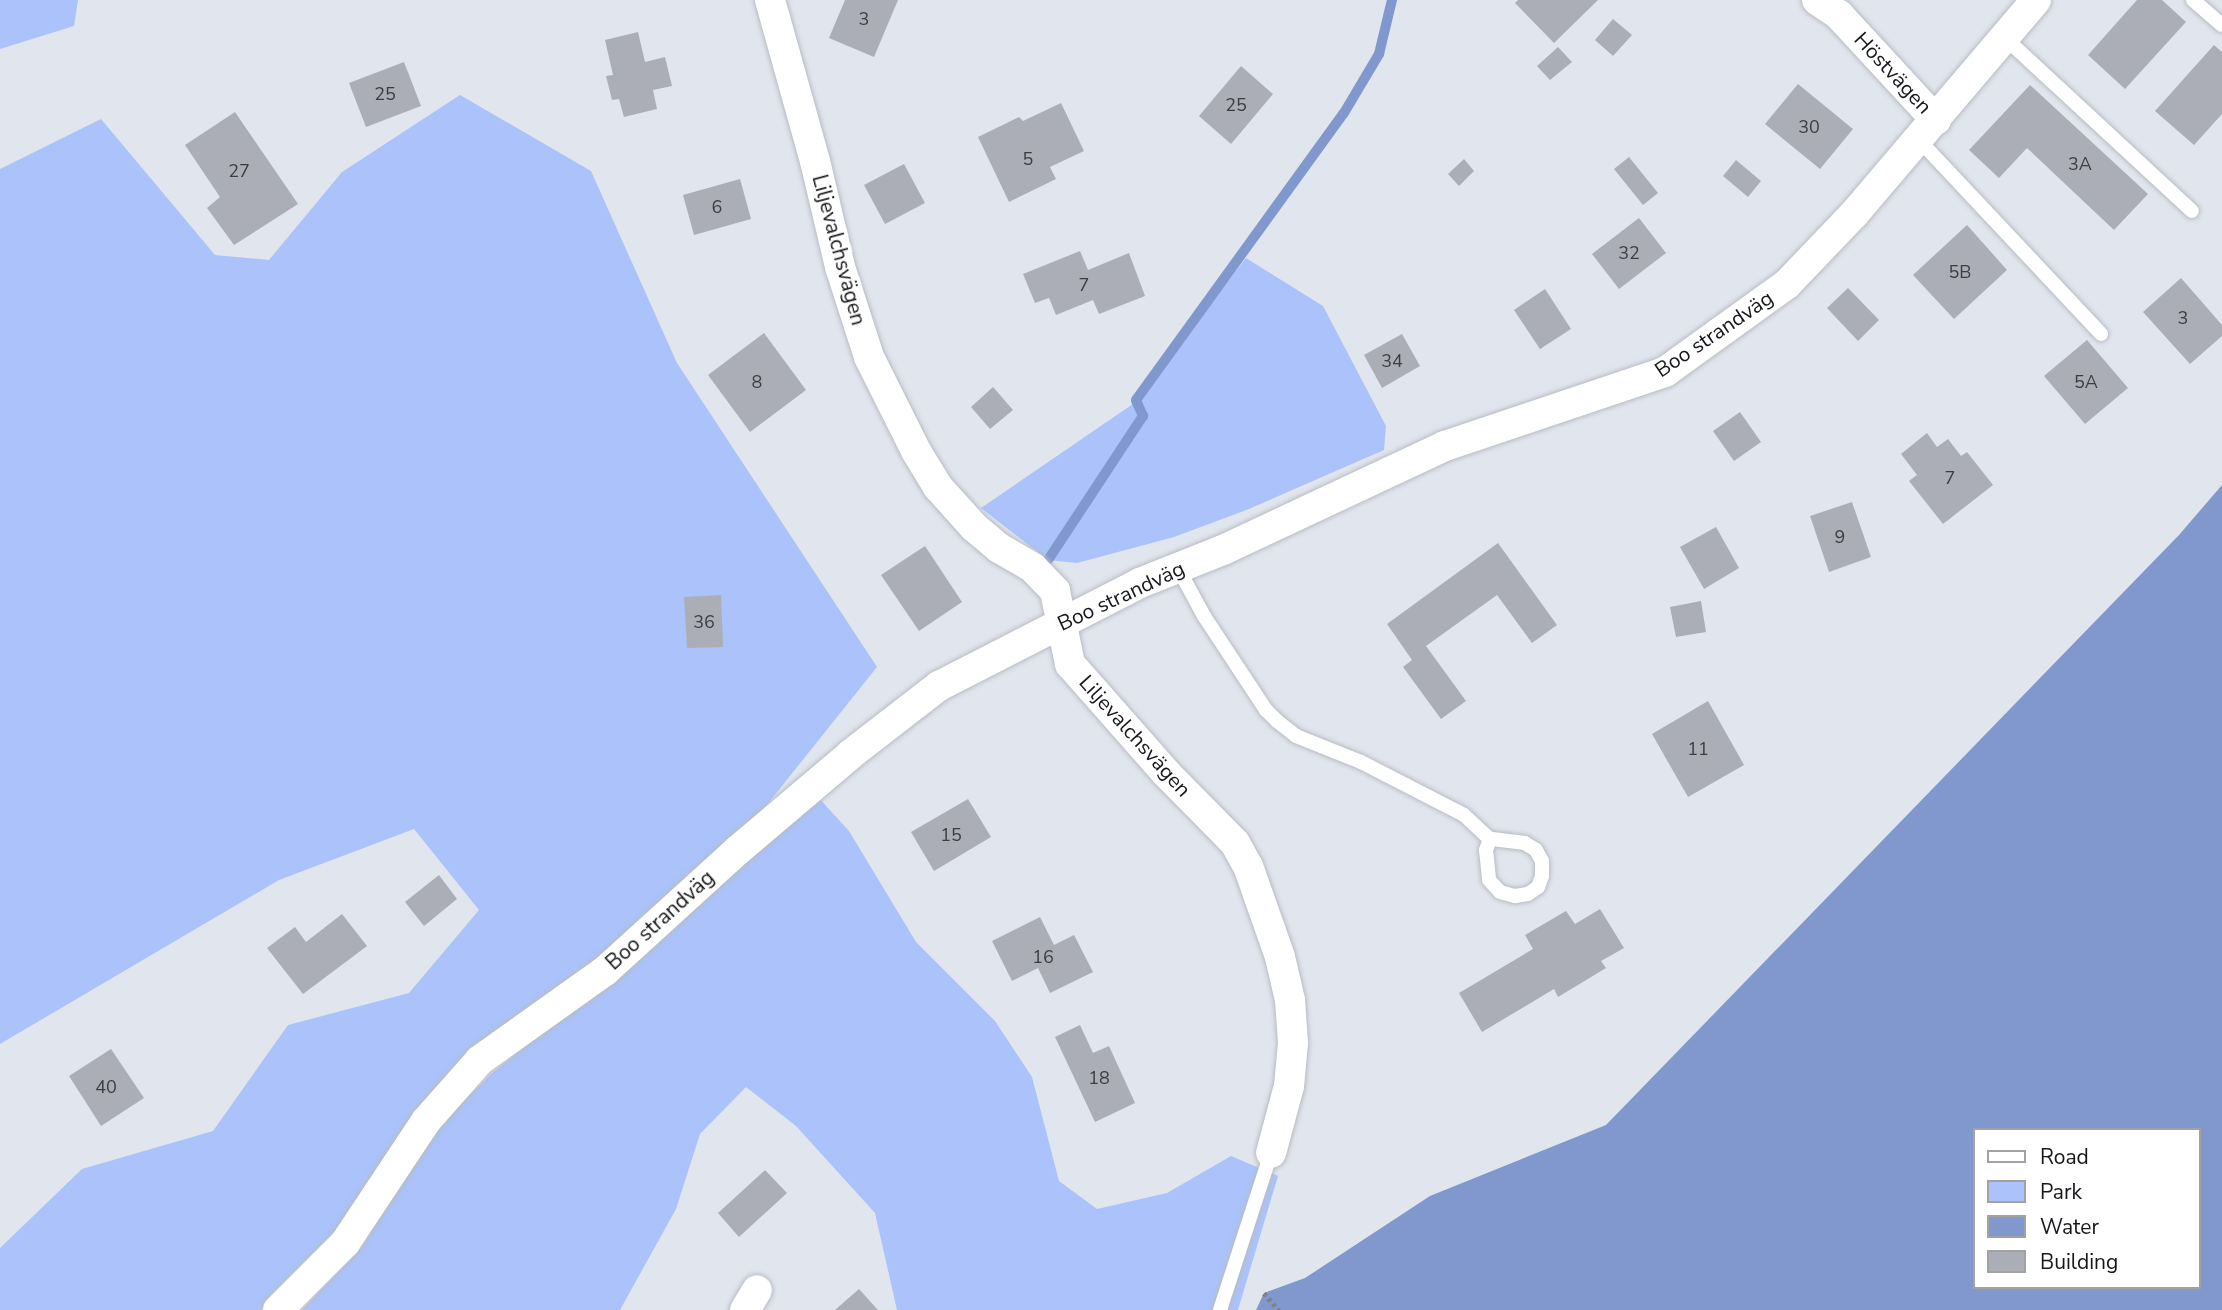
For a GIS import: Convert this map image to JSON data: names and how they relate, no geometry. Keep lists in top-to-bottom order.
{
  "streets": {
    "street": ["Höstvägen", "Liljevalchsvägen", "Boo strandväg"]
  },
  "crossings": [
    ["Höstvägen", "Boo strandväg"],
    ["Liljevalchsvägen", "Boo strandväg"]
  ],
  "house_numbers": [
    "3",
    "25",
    "25",
    "30",
    "5",
    "3A",
    "27",
    "6",
    "32",
    "5B",
    "7",
    "3",
    "34",
    "8",
    "5A",
    "7",
    "9",
    "36",
    "11",
    "15",
    "16",
    "18",
    "40"
  ],
  "legend": [
    "Road",
    "Park",
    "Water",
    "Building"
  ]
}
